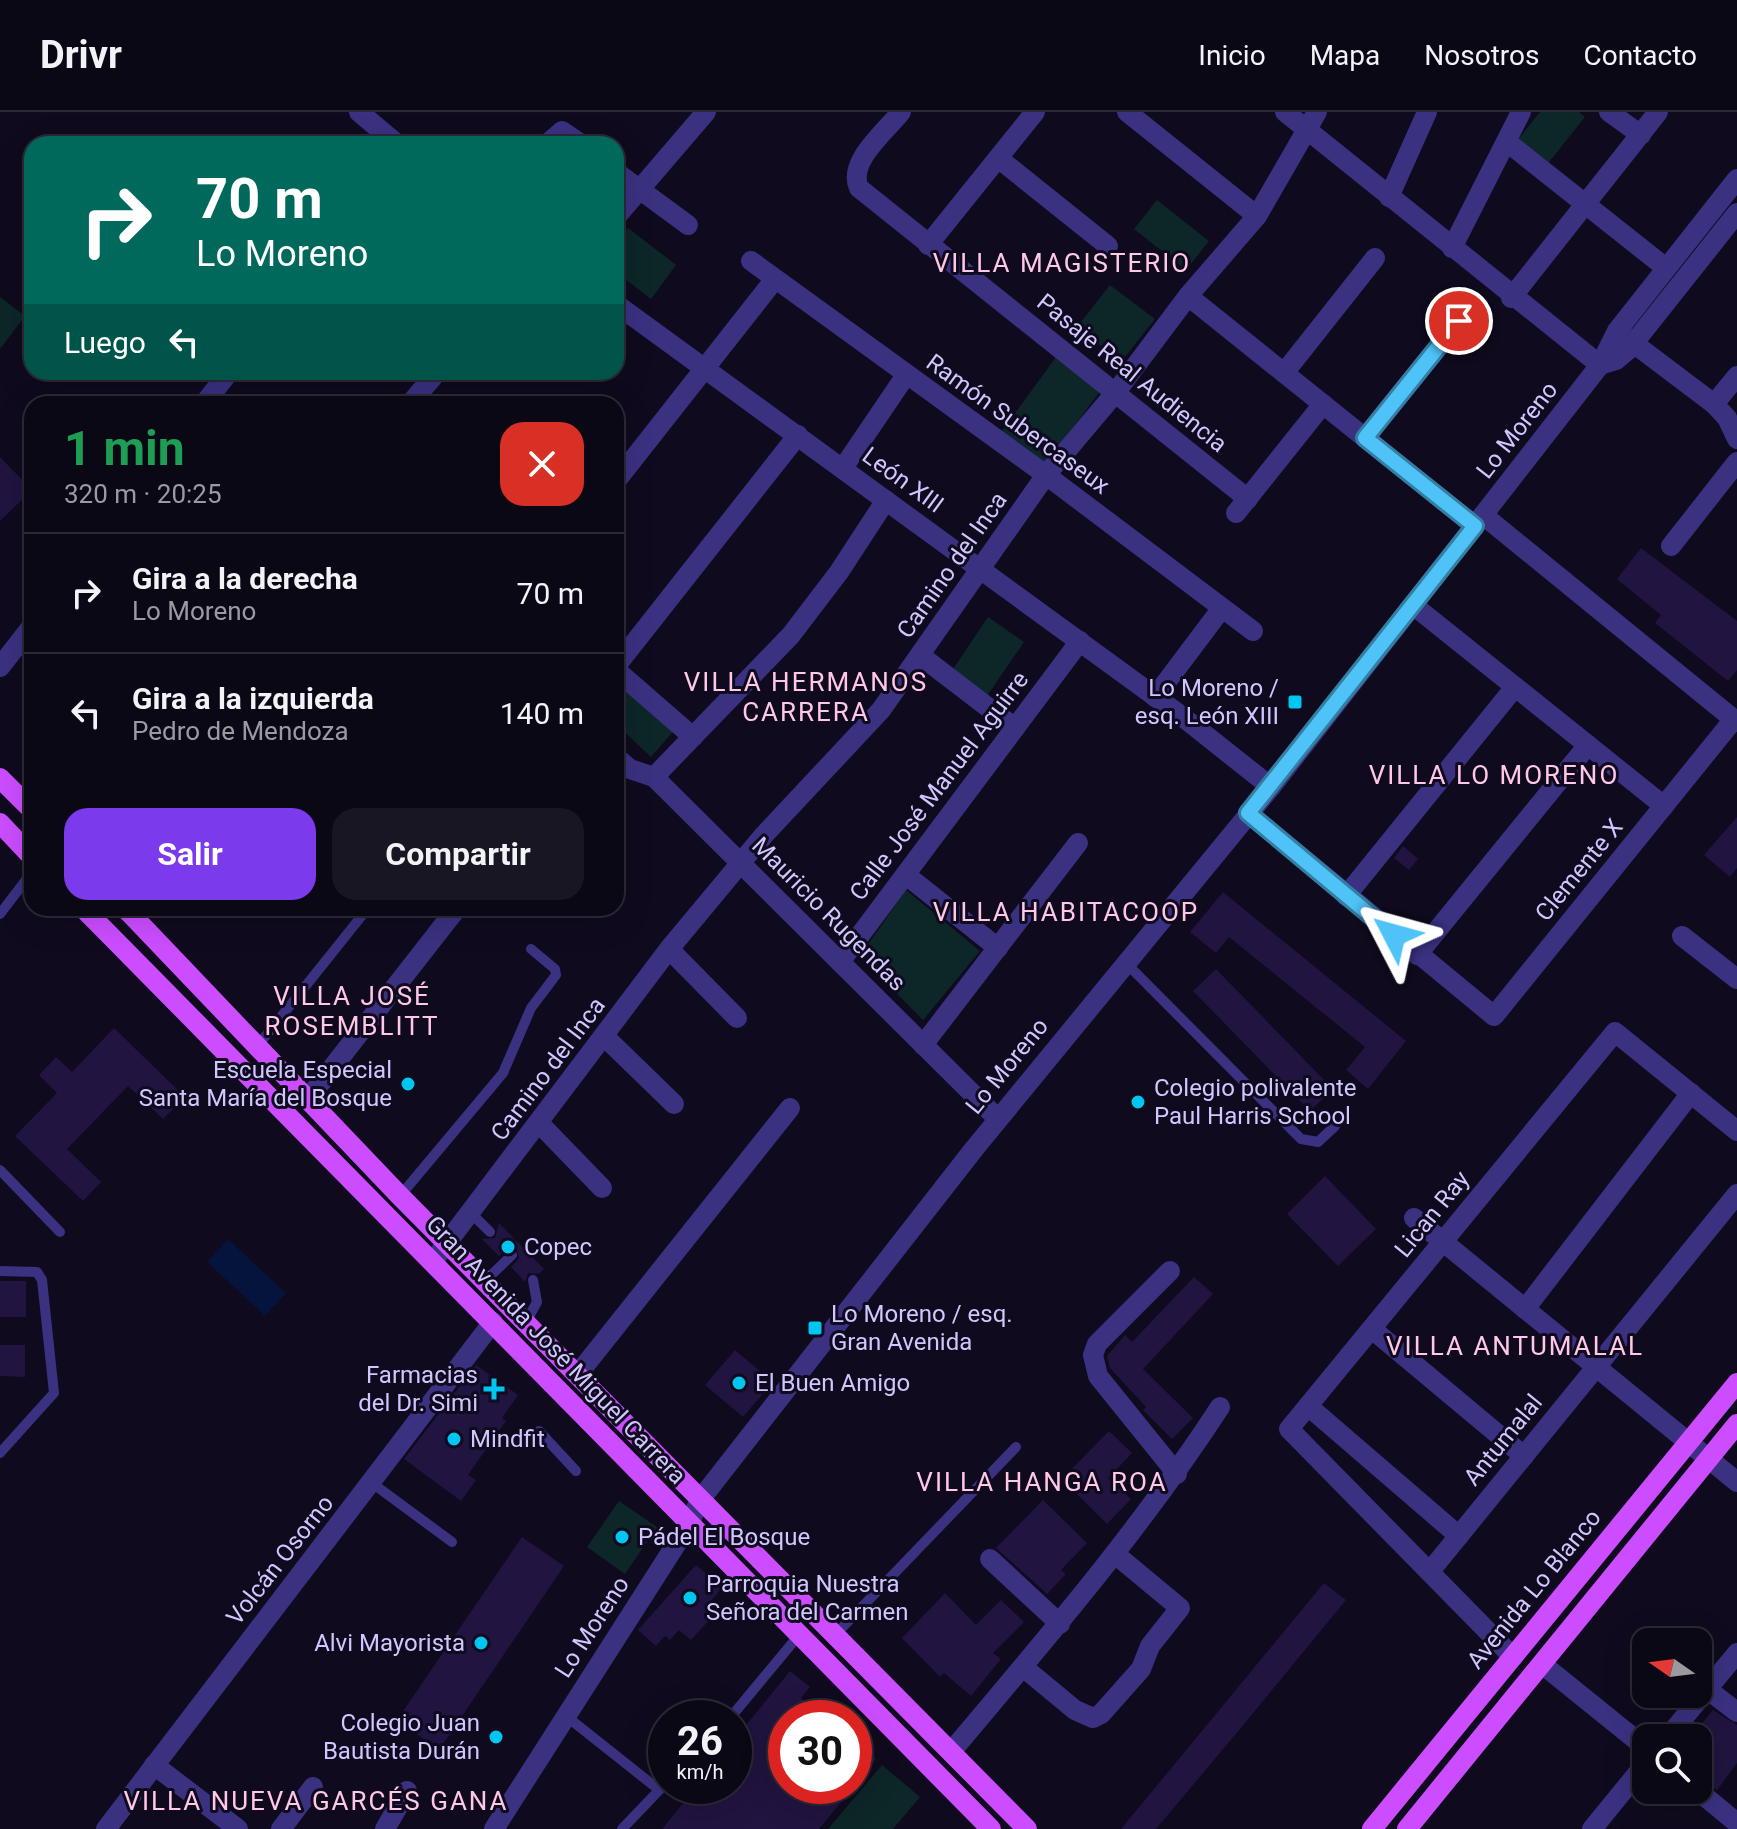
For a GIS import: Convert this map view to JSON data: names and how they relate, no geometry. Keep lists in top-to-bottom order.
{
  "streets": {
    "main road": ["Gran Avenida José Miguel Carrera", "Avenida Lo Blanco"],
    "street": [
      "Pasaje Real Audiencia",
      "Ramón Subercaseux",
      "Lo Moreno",
      "León XIII",
      "Camino del Inca",
      "Calle José Manuel Aguirre",
      "Clemente X",
      "Mauricio Rugendas",
      "Lican Ray",
      "Antumalal",
      "Volcán Osorno"
    ]
  },
  "crossings": [
    ["Pasaje Real Audiencia", "Camino del Inca"],
    ["Ramón Subercaseux", "Camino del Inca"],
    ["Lo Moreno", "León XIII"],
    ["Lo Moreno", "Mauricio Rugendas"],
    ["Lo Moreno", "Gran Avenida José Miguel Carrera"],
    ["León XIII", "Camino del Inca"],
    ["León XIII", "Calle José Manuel Aguirre"],
    ["Camino del Inca", "Mauricio Rugendas"],
    ["Camino del Inca", "Gran Avenida José Miguel Carrera"],
    ["Calle José Manuel Aguirre", "Mauricio Rugendas"],
    ["Lican Ray", "Antumalal"],
    ["Gran Avenida José Miguel Carrera", "Volcán Osorno"]
  ],
  "districts": [
    "VILLA MAGISTERIO",
    "VILLA HERMANOS CARRERA",
    "VILLA LO MORENO",
    "VILLA HABITACOOP",
    "VILLA JOSÉ ROSEMBLITT",
    "VILLA ANTUMALAL",
    "VILLA HANGA ROA",
    "VILLA NUEVA GARCÉS GANA"
  ],
  "places": {
    "transit": ["Lo Moreno / esq. León XIII", "Lo Moreno / esq. Gran Avenida"],
    "other": [
      "Escuela Especial Santa María del Bosque",
      "Colegio polivalente Paul Harris School",
      "Copec",
      "El Buen Amigo",
      "Mindfit",
      "Pádel El Bosque",
      "Parroquia Nuestra Señora del Carmen",
      "Alvi Mayorista",
      "Colegio Juan Bautista Durán"
    ],
    "health": ["Farmacias del Dr. Simi"]
  },
  "north": "left",
  "page": {
    "header": "Drivr",
    "nav": [
      "Inicio",
      "Mapa",
      "Nosotros",
      "Contacto"
    ],
    "turn": ["70 m", "Lo Moreno"],
    "then": "Luego",
    "heading": ["1 min", "320 m · 20:25"],
    "list": [
      {
        "name": "Gira a la derecha",
        "note": "Lo Moreno",
        "value": "70 m"
      },
      {
        "name": "Gira a la izquierda",
        "note": "Pedro de Mendoza",
        "value": "140 m"
      }
    ],
    "buttons": ["Salir", "Compartir"],
    "speed": "26 km/h",
    "limit": "30"
  }
}
